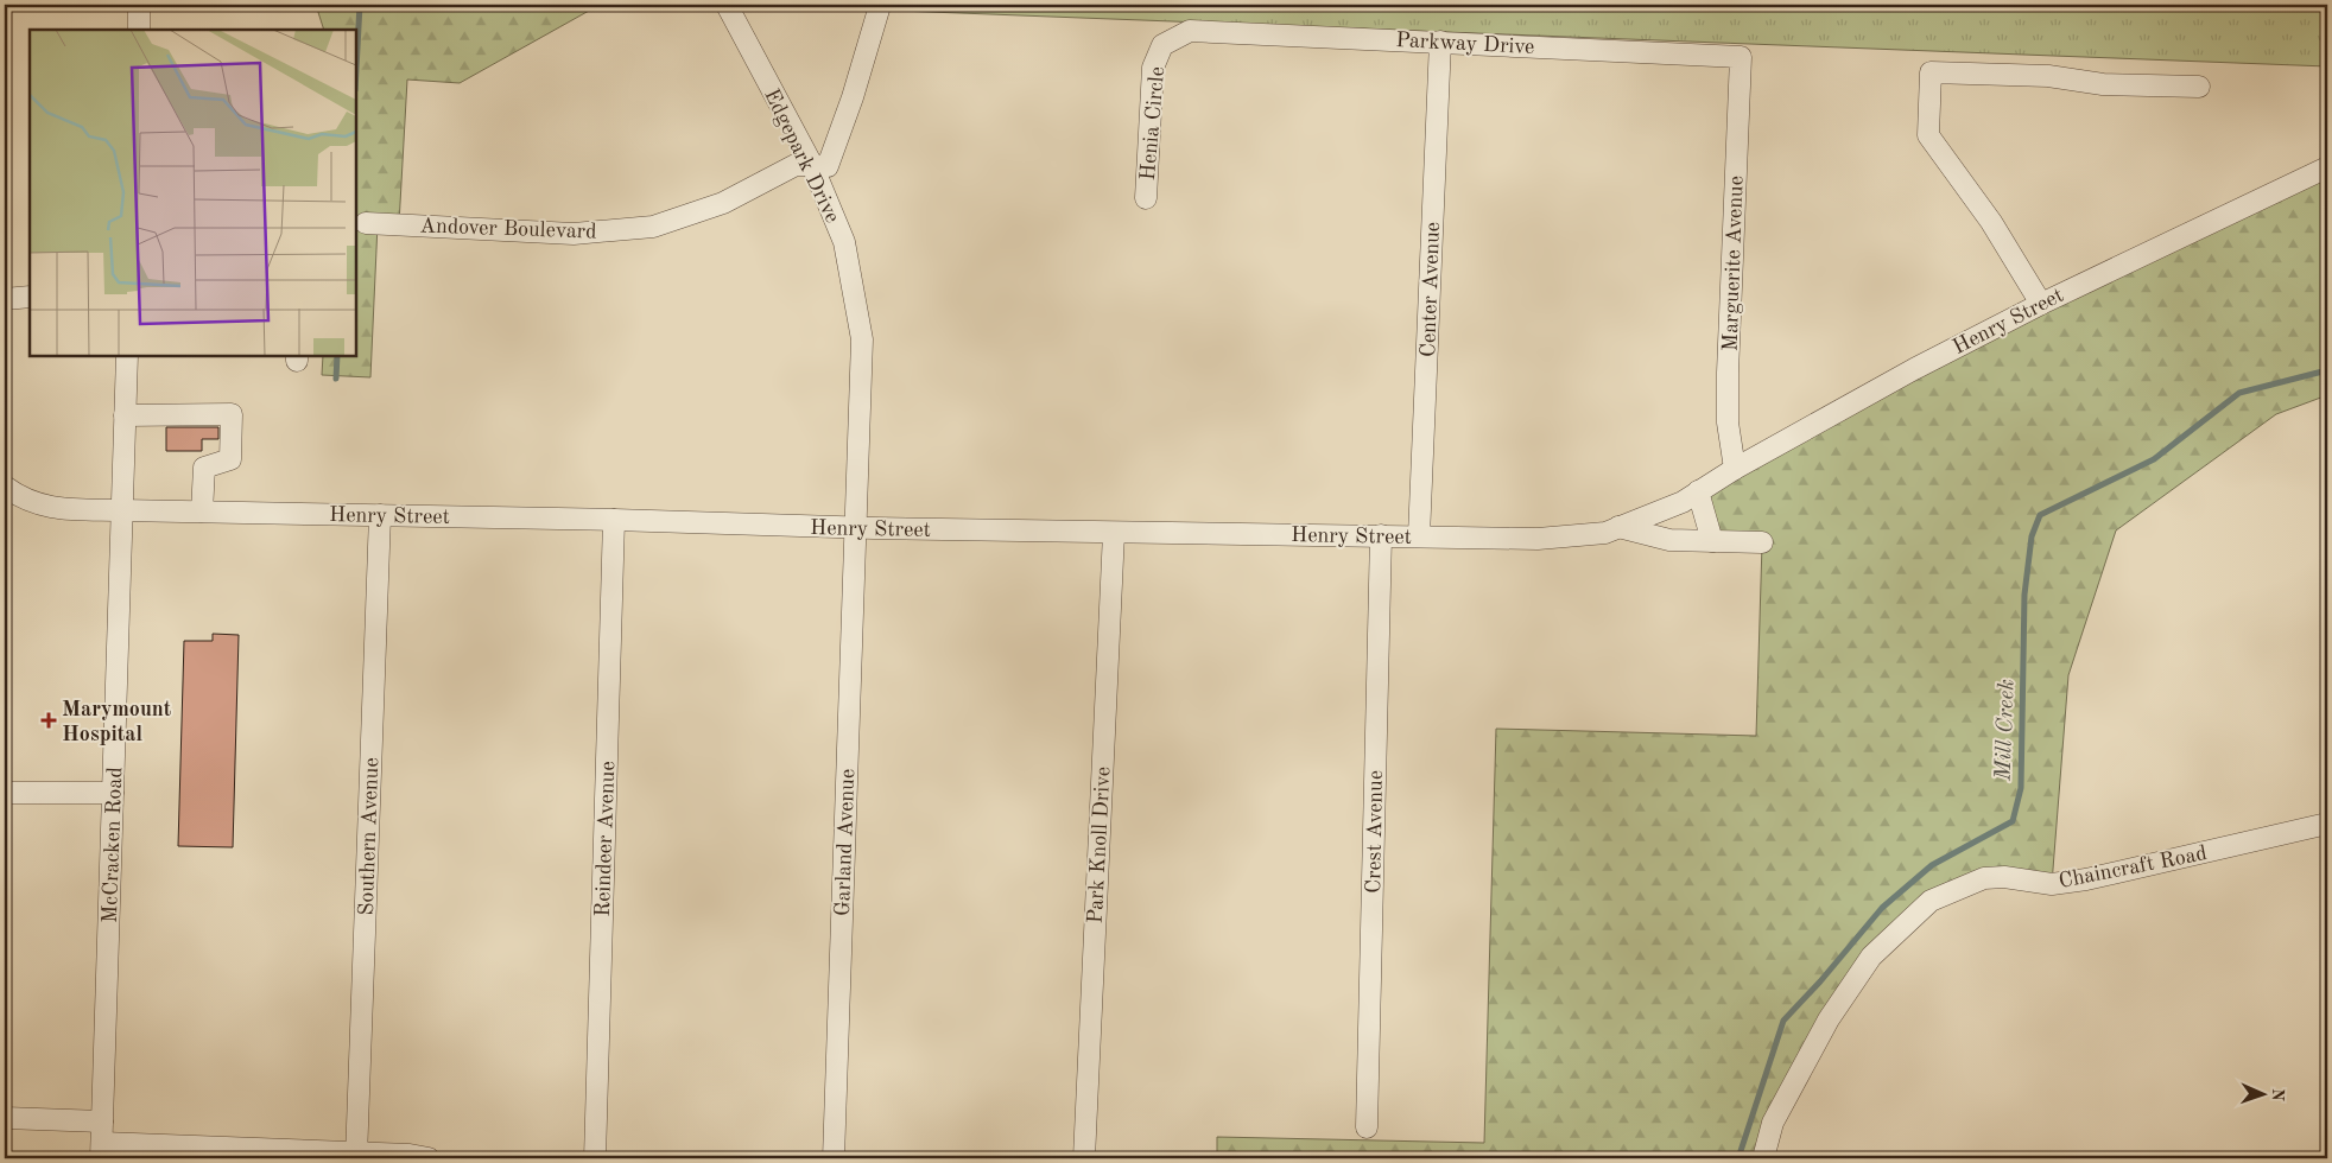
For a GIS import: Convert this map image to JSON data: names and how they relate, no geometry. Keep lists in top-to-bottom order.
{
  "streets": {
    "street": [
      "Parkway Drive",
      "Henia Circle",
      "Edgepark Drive",
      "Andover Boulevard",
      "Marguerite Avenue",
      "Center Avenue",
      "Henry Street",
      "Crest Avenue",
      "Southern Avenue",
      "Reindeer Avenue",
      "Garland Avenue",
      "McCracken Road",
      "Park Knoll Drive",
      "Chaincraft Road"
    ]
  },
  "crossings": [
    ["Parkway Drive", "Henia Circle"],
    ["Parkway Drive", "Marguerite Avenue"],
    ["Parkway Drive", "Center Avenue"],
    ["Edgepark Drive", "Andover Boulevard"],
    ["Edgepark Drive", "Henry Street"],
    ["Edgepark Drive", "Garland Avenue"],
    ["Marguerite Avenue", "Henry Street"],
    ["Center Avenue", "Henry Street"],
    ["Henry Street", "Crest Avenue"],
    ["Henry Street", "Southern Avenue"],
    ["Henry Street", "Reindeer Avenue"],
    ["Henry Street", "Garland Avenue"],
    ["Henry Street", "McCracken Road"],
    ["Henry Street", "Park Knoll Drive"]
  ],
  "water": ["Mill Creek"],
  "places": {
    "health": ["Marymount Hospital"]
  },
  "north": "right"
}
